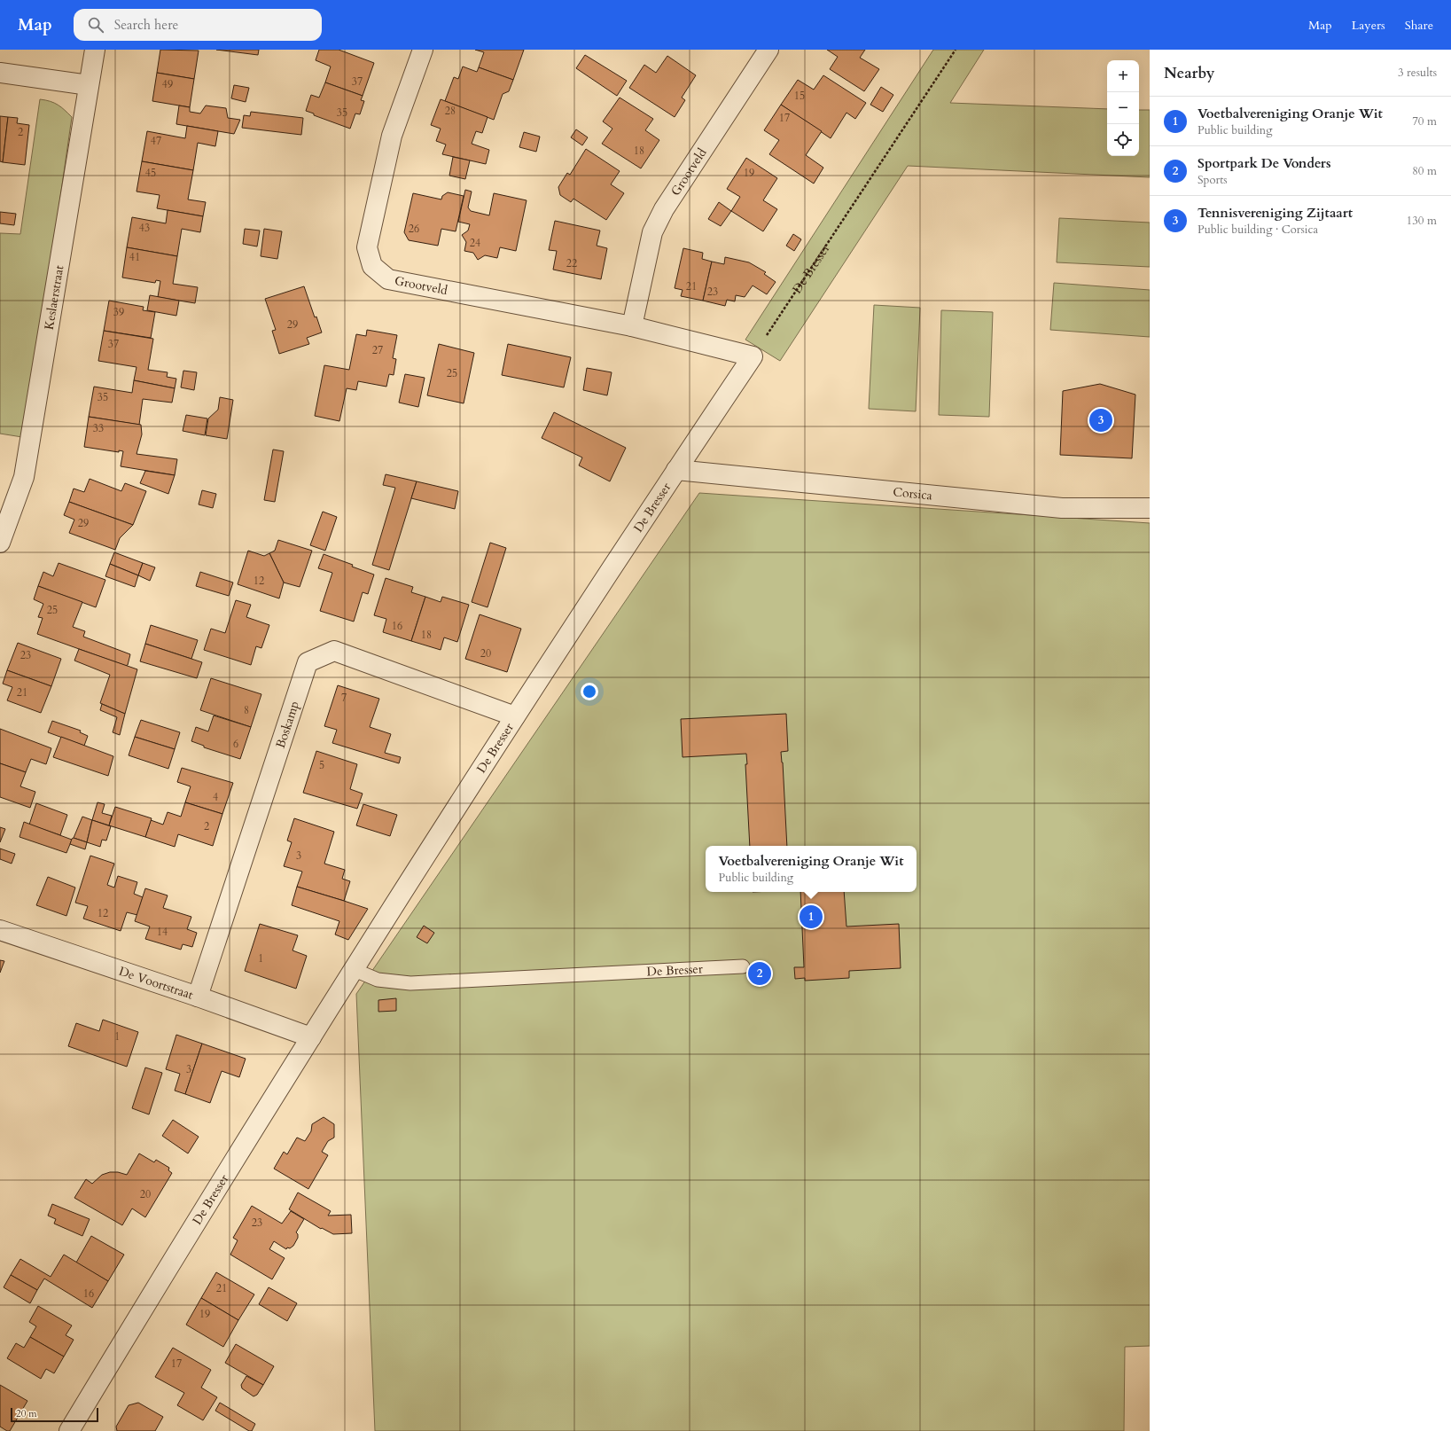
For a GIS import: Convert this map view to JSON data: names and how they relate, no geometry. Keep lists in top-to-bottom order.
{
  "streets": {
    "street": [
      "Grootveld",
      "De Bresser",
      "Keslaerstraat",
      "Corsica",
      "Boskamp",
      "De Voortstraat"
    ]
  },
  "crossings": [
    ["Grootveld", "De Bresser"],
    ["De Bresser", "Corsica"],
    ["De Bresser", "Boskamp"],
    ["De Bresser", "De Voortstraat"],
    ["Boskamp", "De Voortstraat"]
  ],
  "house_numbers": [
    "37",
    "49",
    "15",
    "28",
    "35",
    "17",
    "2",
    "47",
    "18",
    "45",
    "19",
    "43",
    "26",
    "24",
    "41",
    "22",
    "21",
    "23",
    "39",
    "29",
    "37",
    "27",
    "25",
    "35",
    "33",
    "29",
    "12",
    "25",
    "16",
    "18",
    "20",
    "23",
    "21",
    "7",
    "8",
    "6",
    "5",
    "4",
    "2",
    "3",
    "12",
    "14",
    "1",
    "1",
    "3",
    "20",
    "23",
    "21",
    "16",
    "19",
    "17"
  ],
  "scale_bar": "20 m",
  "page": {
    "header": "Map",
    "search": "Search here",
    "nav": ["Map", "Layers", "Share"],
    "heading": ["Nearby", "3 results"],
    "map_buttons": ["+", "−"],
    "list": [
      {
        "mark": "1",
        "name": "Voetbalvereniging Oranje Wit",
        "note": "Public building",
        "value": "70 m"
      },
      {
        "mark": "2",
        "name": "Sportpark De Vonders",
        "note": "Sports",
        "value": "80 m"
      },
      {
        "mark": "3",
        "name": "Tennisvereniging Zijtaart",
        "note": "Public building · Corsica",
        "value": "130 m"
      }
    ],
    "pins": ["3", "1", "2"],
    "popup": ["Voetbalvereniging Oranje Wit", "Public building"],
    "scale": "20 m"
  }
}
